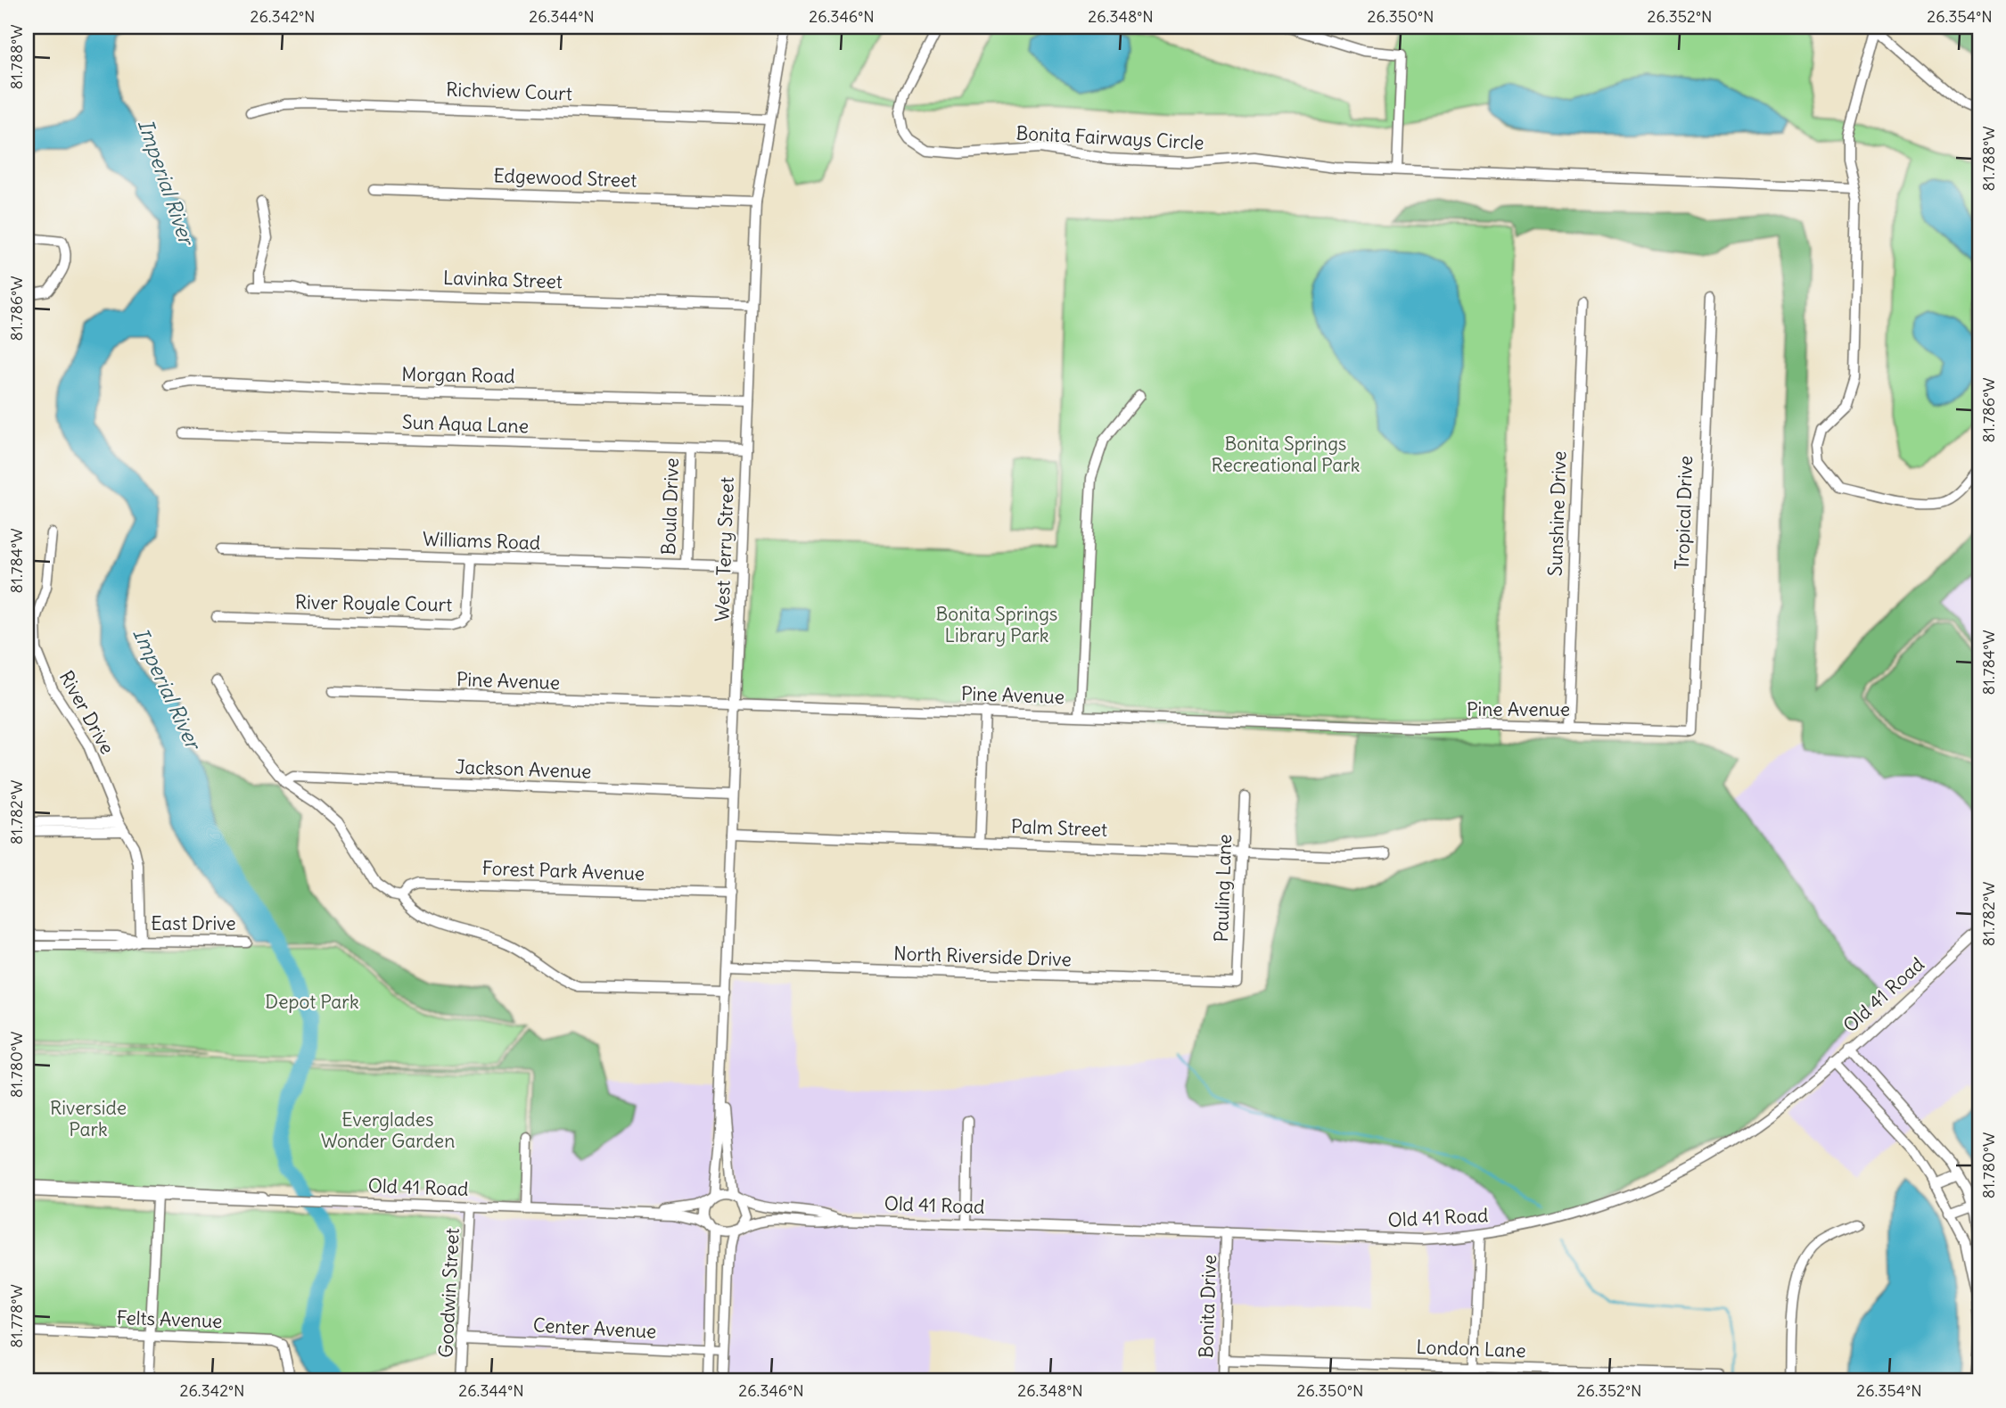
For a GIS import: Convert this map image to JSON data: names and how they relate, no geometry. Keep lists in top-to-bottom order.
{
  "streets": {
    "street": [
      "Richview Court",
      "Bonita Fairways Circle",
      "Edgewood Street",
      "Lavinka Street",
      "Morgan Road",
      "Sun Aqua Lane",
      "Boula Drive",
      "Tropical Drive",
      "Sunshine Drive",
      "Williams Road",
      "West Terry Street",
      "River Royale Court",
      "Pine Avenue",
      "River Drive",
      "Jackson Avenue",
      "Palm Street",
      "Forest Park Avenue",
      "Pauling Lane",
      "East Drive",
      "North Riverside Drive",
      "Old 41 Road",
      "Goodwin Street",
      "Bonita Drive",
      "Felts Avenue",
      "Center Avenue",
      "London Lane"
    ]
  },
  "crossings": [
    ["Richview Court", "West Terry Street"],
    ["Edgewood Street", "West Terry Street"],
    ["Lavinka Street", "West Terry Street"],
    ["Morgan Road", "West Terry Street"],
    ["Sun Aqua Lane", "Boula Drive"],
    ["Sun Aqua Lane", "West Terry Street"],
    ["Boula Drive", "Williams Road"],
    ["Tropical Drive", "Pine Avenue"],
    ["Sunshine Drive", "Pine Avenue"],
    ["Williams Road", "West Terry Street"],
    ["Williams Road", "River Royale Court"],
    ["West Terry Street", "Pine Avenue"],
    ["West Terry Street", "Jackson Avenue"],
    ["West Terry Street", "Palm Street"],
    ["West Terry Street", "Forest Park Avenue"],
    ["West Terry Street", "North Riverside Drive"],
    ["West Terry Street", "Old 41 Road"],
    ["River Drive", "East Drive"],
    ["Palm Street", "Pauling Lane"],
    ["Pauling Lane", "North Riverside Drive"],
    ["Old 41 Road", "Goodwin Street"],
    ["Old 41 Road", "Bonita Drive"],
    ["Goodwin Street", "Center Avenue"],
    ["Bonita Drive", "London Lane"]
  ],
  "water": ["Imperial River"],
  "parks": [
    "Bonita Springs Recreational Park",
    "Bonita Springs Library Park",
    "Depot Park",
    "Riverside Park",
    "Everglades Wonder Garden"
  ],
  "coordinates": [
    "26.342°N",
    "26.344°N",
    "26.346°N",
    "26.348°N",
    "26.350°N",
    "26.352°N",
    "26.354°N",
    "81.788°W",
    "81.786°W",
    "81.784°W",
    "81.782°W",
    "81.780°W",
    "81.778°W"
  ]
}
